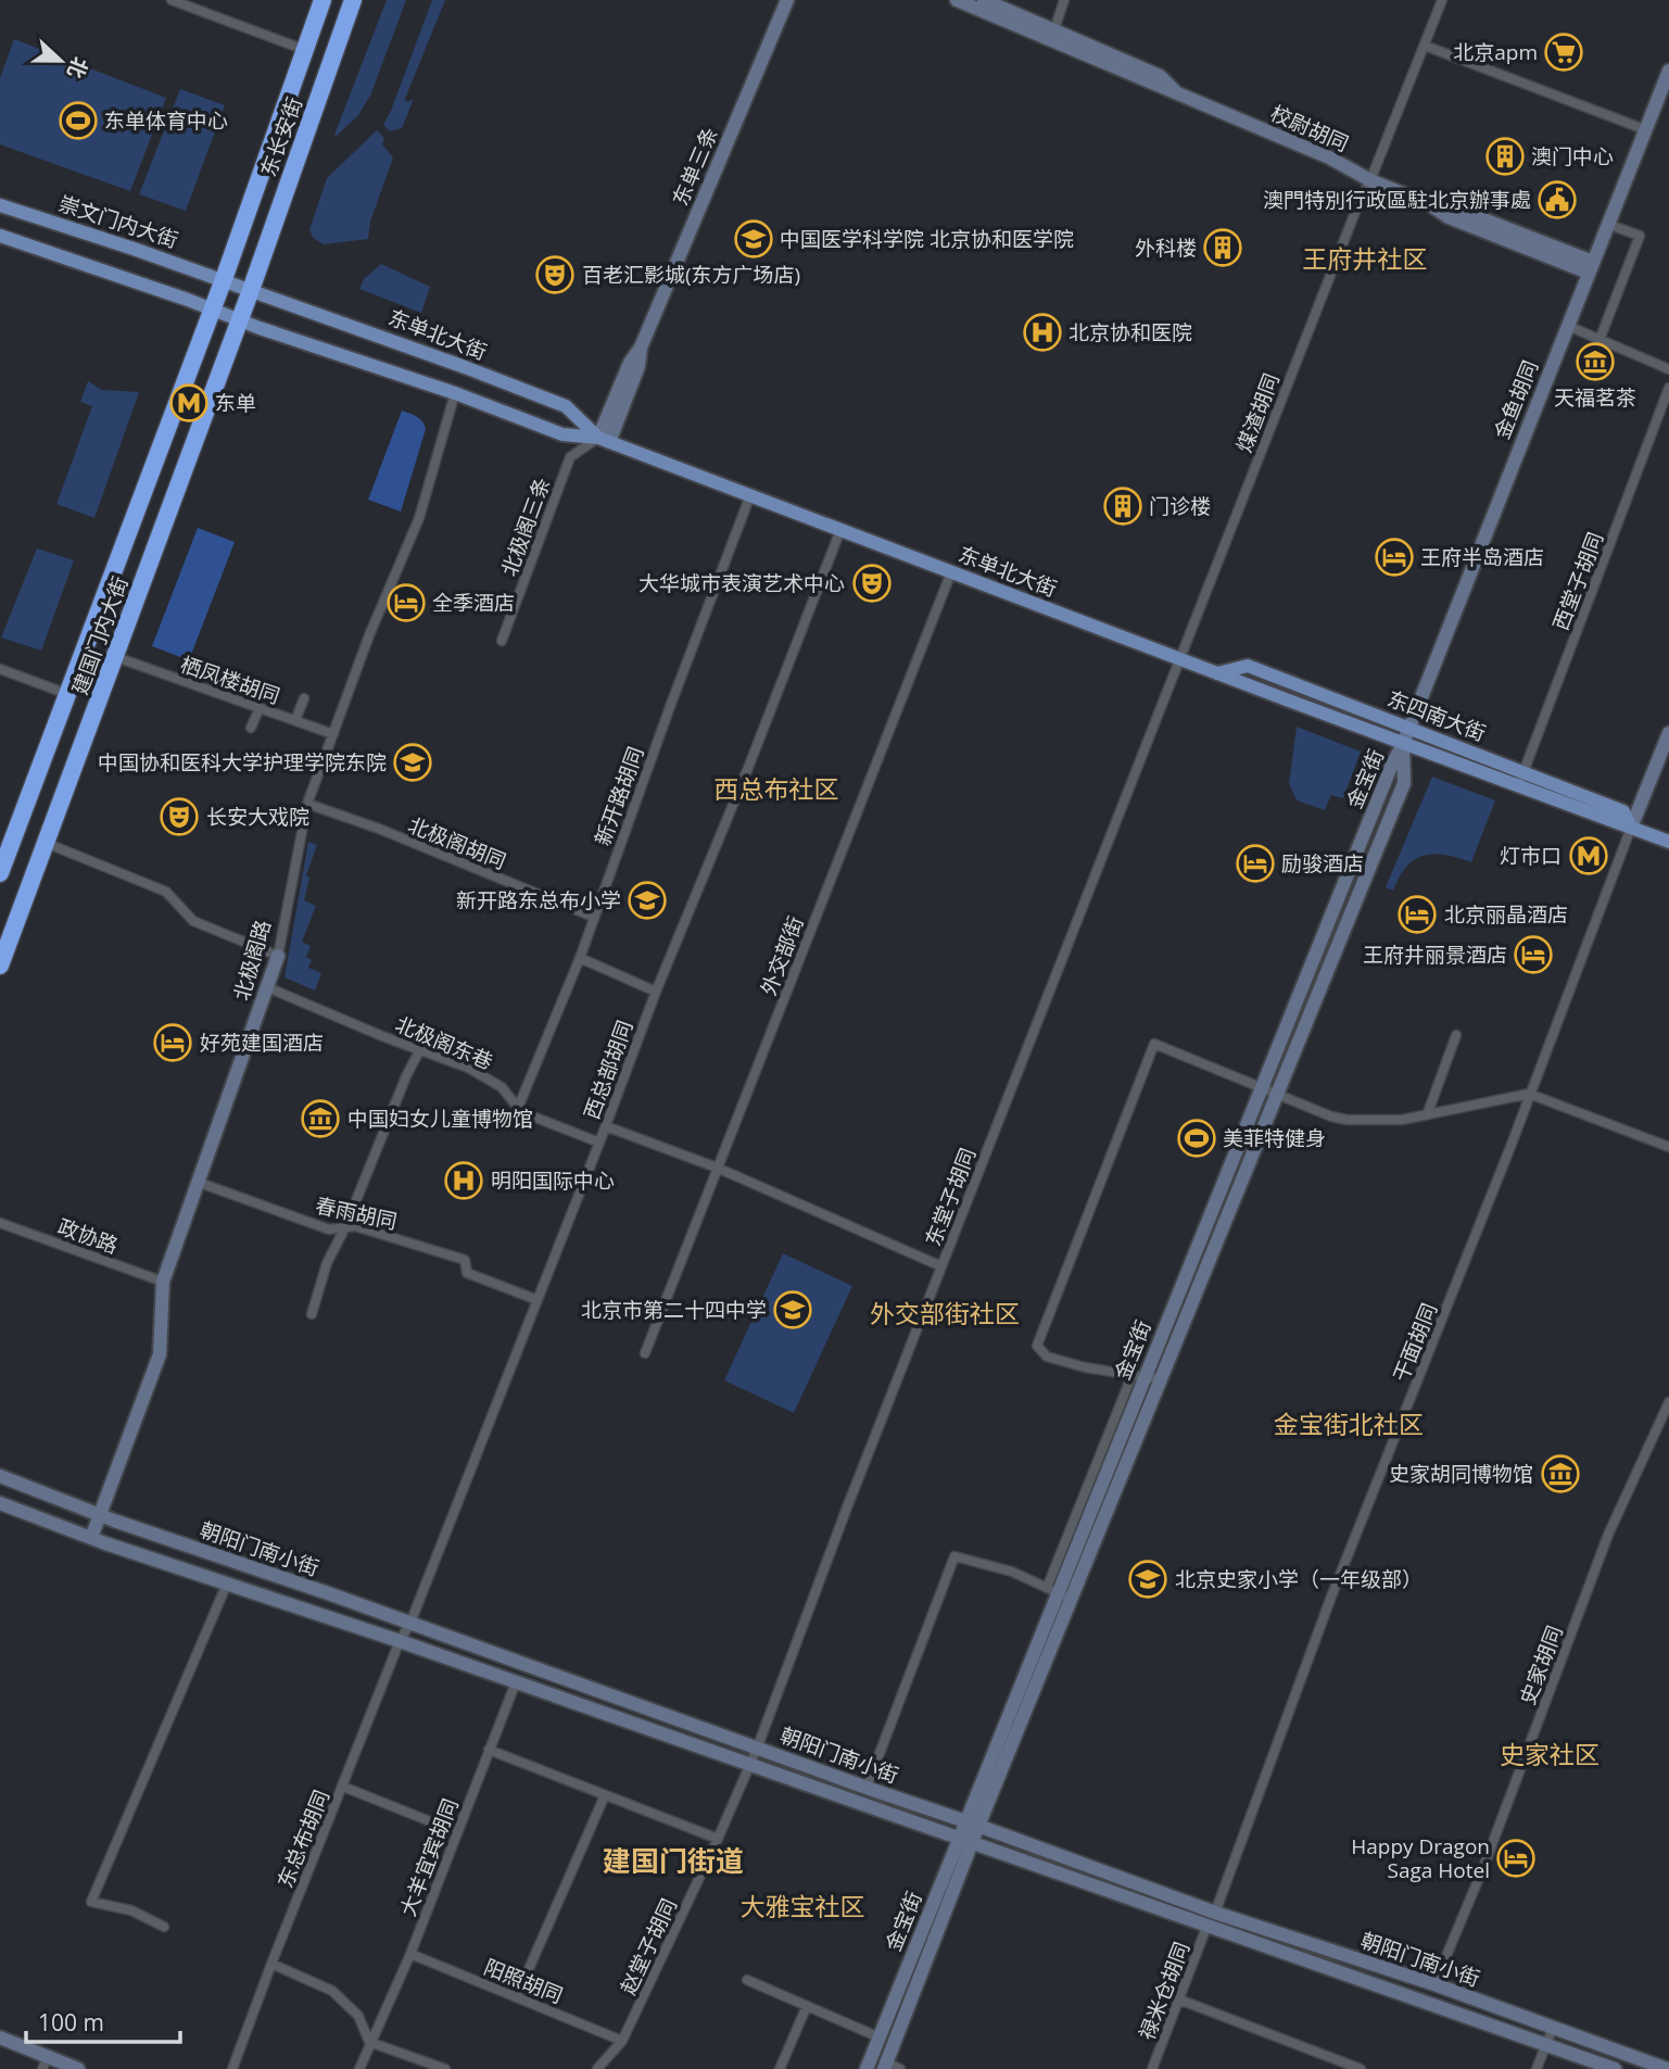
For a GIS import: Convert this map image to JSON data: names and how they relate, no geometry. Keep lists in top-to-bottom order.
{
  "streets": {
    "highway": ["东长安街", "建国门内大街"],
    "main road": [
      "校尉胡同",
      "东单三条",
      "崇文门内大街",
      "东单北大街",
      "金鱼胡同",
      "东四南大街",
      "金宝街",
      "北极阁路",
      "朝阳门南小街"
    ],
    "street": [
      "煤渣胡同",
      "北极阁三条",
      "西堂子胡同",
      "栖凤楼胡同",
      "新开路胡同",
      "北极阁胡同",
      "外交部街",
      "北极阁东巷",
      "西总部胡同",
      "东堂子胡同",
      "春雨胡同",
      "政协路",
      "干面胡同",
      "史家胡同",
      "东总布胡同",
      "大羊宜宾胡同",
      "赵堂子胡同",
      "阳照胡同",
      "禄米仓胡同"
    ]
  },
  "crossings": [
    ["校尉胡同", "金鱼胡同"],
    ["校尉胡同", "煤渣胡同"],
    ["东长安街", "崇文门内大街"],
    ["东长安街", "东单北大街"],
    ["东长安街", "建国门内大街"],
    ["东单三条", "东单北大街"],
    ["东单三条", "北极阁三条"],
    ["崇文门内大街", "东单北大街"],
    ["东单北大街", "金鱼胡同"],
    ["东单北大街", "煤渣胡同"],
    ["东单北大街", "北极阁三条"],
    ["东单北大街", "建国门内大街"],
    ["东单北大街", "东四南大街"],
    ["东单北大街", "金宝街"],
    ["东单北大街", "新开路胡同"],
    ["东单北大街", "外交部街"],
    ["东单北大街", "北极阁路"],
    ["东单北大街", "西总部胡同"],
    ["东单北大街", "东堂子胡同"],
    ["金鱼胡同", "东四南大街"],
    ["金鱼胡同", "金宝街"],
    ["煤渣胡同", "东堂子胡同"],
    ["西堂子胡同", "东四南大街"],
    ["建国门内大街", "栖凤楼胡同"],
    ["栖凤楼胡同", "北极阁路"],
    ["东四南大街", "金宝街"],
    ["东四南大街", "干面胡同"],
    ["金宝街", "朝阳门南小街"],
    ["新开路胡同", "北极阁胡同"],
    ["新开路胡同", "北极阁东巷"],
    ["北极阁胡同", "北极阁路"],
    ["北极阁路", "北极阁东巷"],
    ["北极阁路", "春雨胡同"],
    ["北极阁路", "政协路"],
    ["北极阁路", "朝阳门南小街"],
    ["北极阁东巷", "西总部胡同"],
    ["西总部胡同", "春雨胡同"],
    ["西总部胡同", "朝阳门南小街"],
    ["西总部胡同", "东总布胡同"],
    ["东堂子胡同", "朝阳门南小街"],
    ["东堂子胡同", "赵堂子胡同"],
    ["干面胡同", "朝阳门南小街"],
    ["干面胡同", "禄米仓胡同"],
    ["朝阳门南小街", "史家胡同"],
    ["朝阳门南小街", "东总布胡同"],
    ["朝阳门南小街", "大羊宜宾胡同"],
    ["朝阳门南小街", "赵堂子胡同"],
    ["朝阳门南小街", "禄米仓胡同"],
    ["大羊宜宾胡同", "阳照胡同"],
    ["赵堂子胡同", "阳照胡同"]
  ],
  "districts": [
    "王府井社区",
    "西总布社区",
    "外交部街社区",
    "金宝街北社区",
    "史家社区",
    "建国门街道",
    "大雅宝社区"
  ],
  "places": {
    "supermarket": ["北京apm"],
    "sports": ["东单体育中心", "美菲特健身"],
    "building": ["澳门中心", "外科楼", "门诊楼"],
    "public building": ["澳門特別行政區駐北京辦事處"],
    "school or university": [
      "中国医学科学院 北京协和医学院",
      "中国协和医科大学护理学院东院",
      "新开路东总布小学",
      "北京市第二十四中学",
      "北京史家小学（一年级部）"
    ],
    "theatre": ["百老汇影城(东方广场店)", "大华城市表演艺术中心", "长安大戏院"],
    "hospital": ["北京协和医院", "明阳国际中心"],
    "museum": ["天福茗茶", "中国妇女儿童博物馆", "史家胡同博物馆"],
    "metro station": ["东单", "灯市口"],
    "hotel": [
      "王府半岛酒店",
      "全季酒店",
      "励骏酒店",
      "北京丽晶酒店",
      "王府井丽景酒店",
      "好苑建国酒店",
      "Happy Dragon Saga Hotel"
    ]
  },
  "scale_bar": "100 m",
  "north": "right"
}
